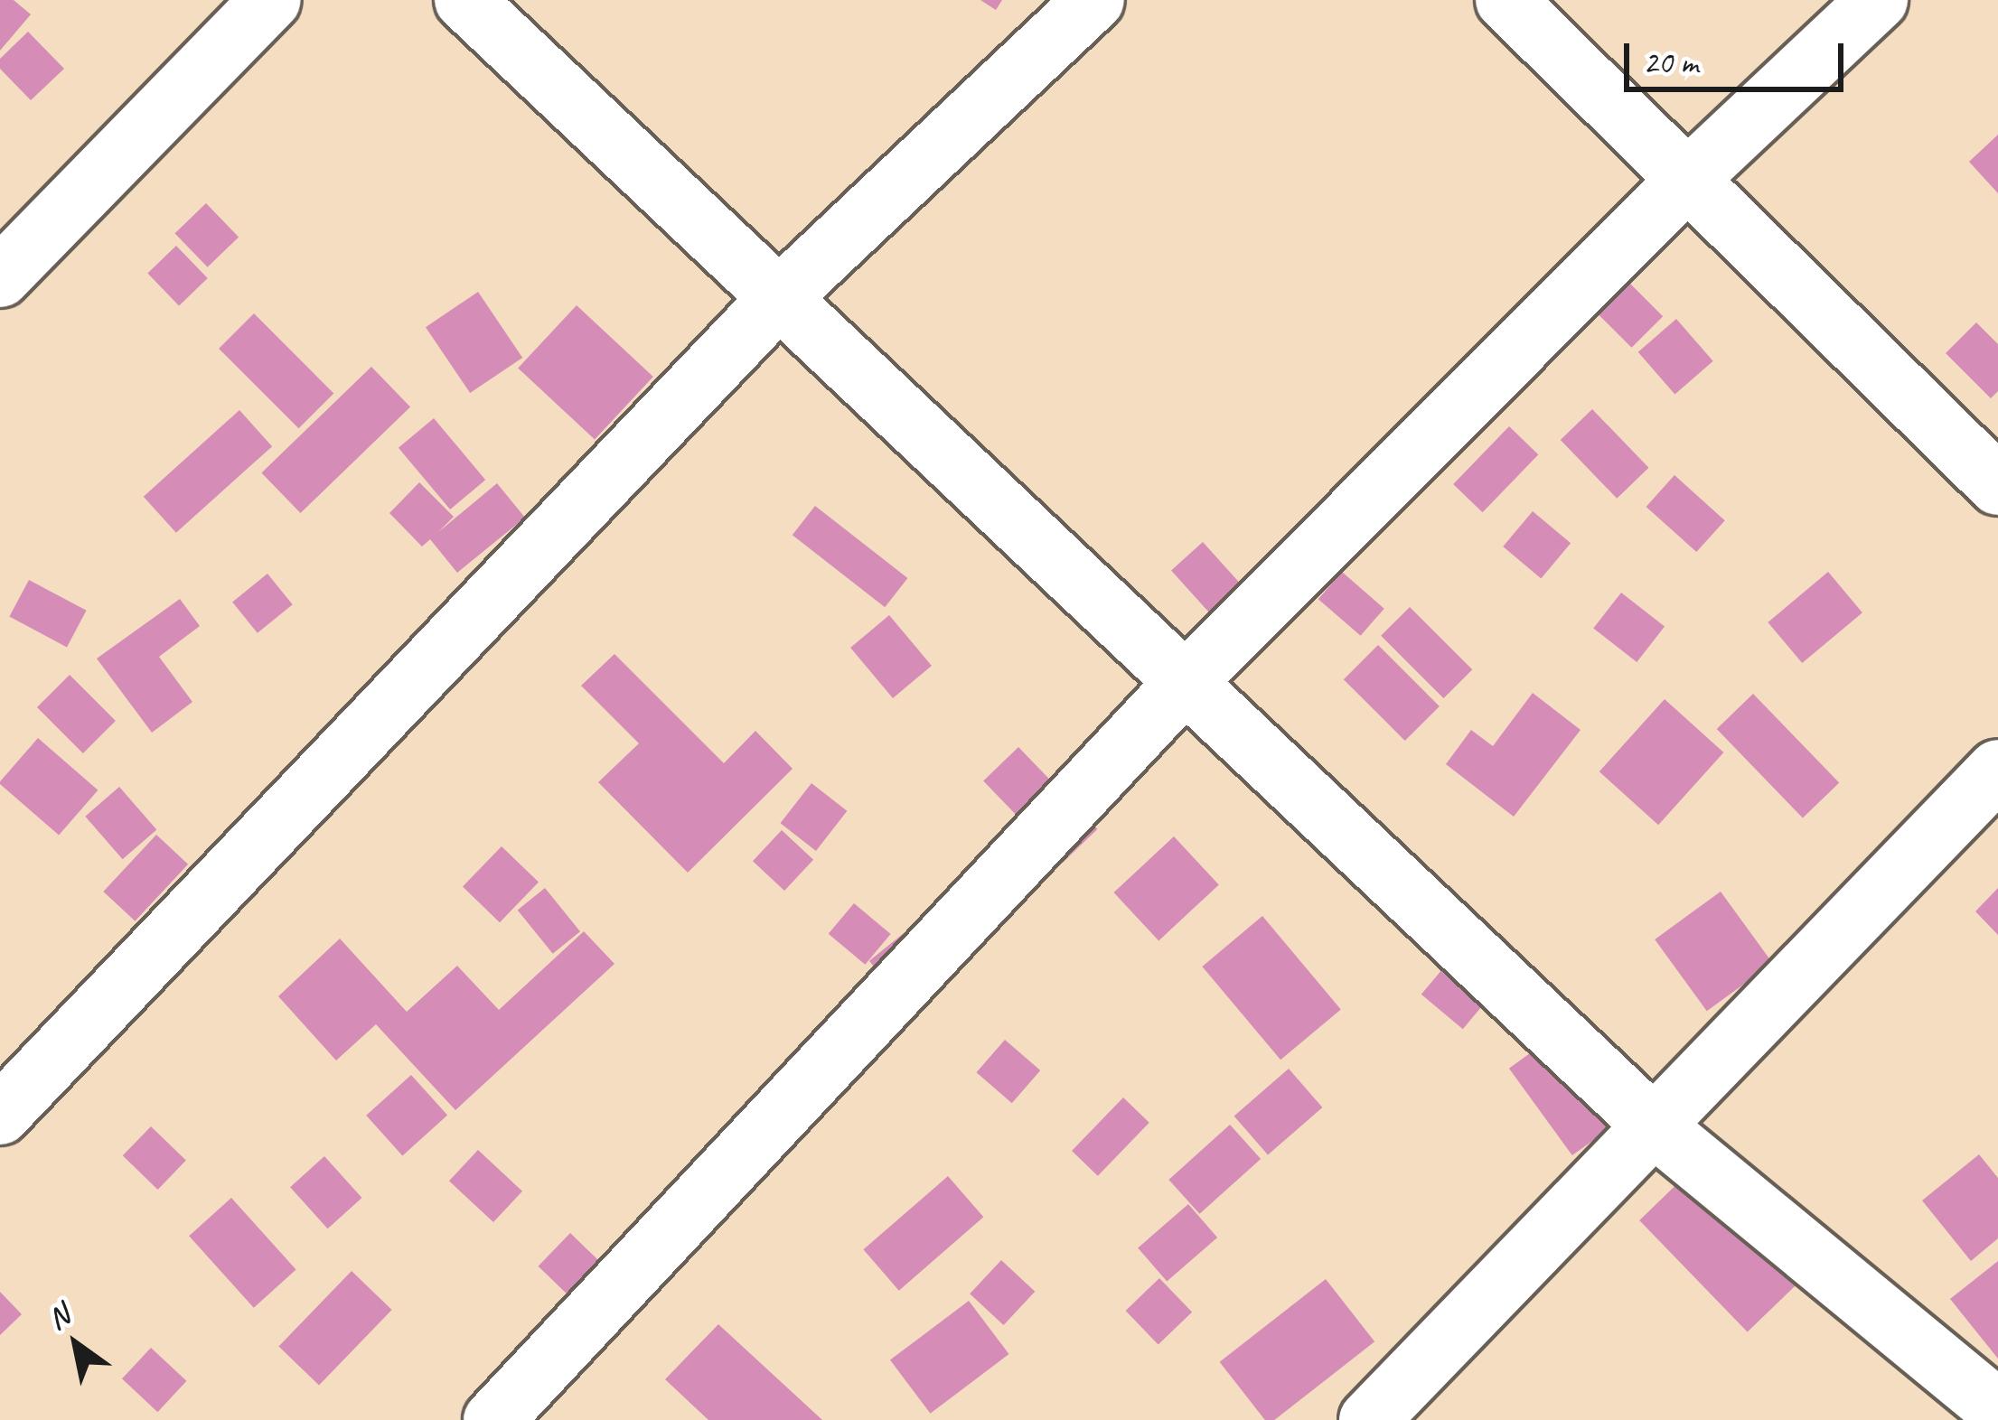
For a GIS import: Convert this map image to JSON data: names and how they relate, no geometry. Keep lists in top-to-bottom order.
{
  "scale_bar": "20 m",
  "north": "top left"
}
